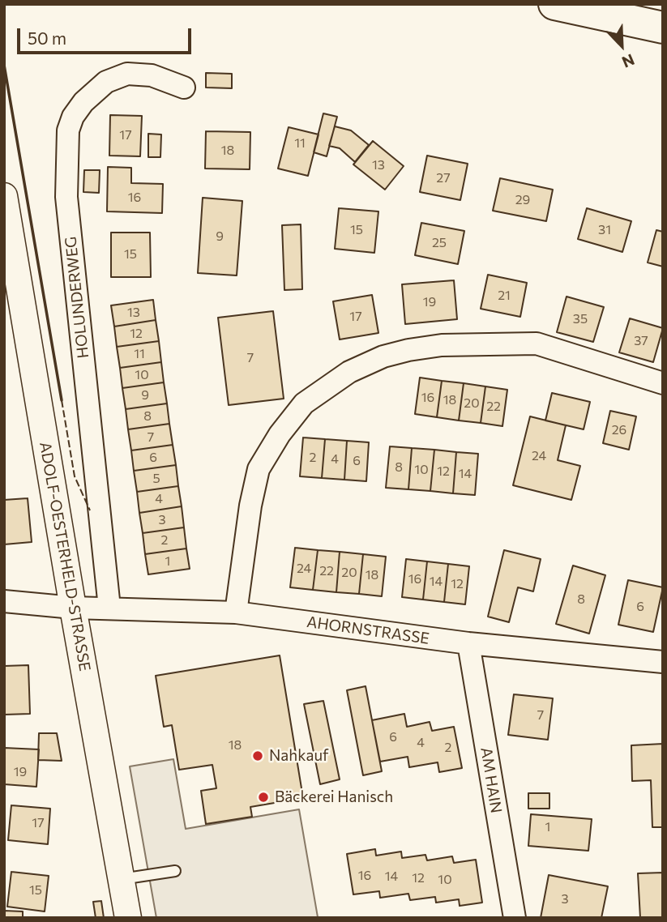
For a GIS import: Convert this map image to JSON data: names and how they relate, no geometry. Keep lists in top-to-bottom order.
{
  "streets": {
    "street": [
      "HOLUNDERWEG",
      "ADOLF-OESTERHELD-STRASSE",
      "AHORNSTRASSE",
      "AM HAIN"
    ]
  },
  "crossings": [
    ["HOLUNDERWEG", "AHORNSTRASSE"],
    ["ADOLF-OESTERHELD-STRASSE", "AHORNSTRASSE"],
    ["AHORNSTRASSE", "AM HAIN"]
  ],
  "places": ["Nahkauf", "Bäckerei Hanisch"],
  "house_numbers": [
    "17",
    "11",
    "18",
    "13",
    "27",
    "16",
    "29",
    "15",
    "31",
    "9",
    "25",
    "15",
    "21",
    "19",
    "13",
    "17",
    "35",
    "12",
    "37",
    "11",
    "7",
    "10",
    "9",
    "16",
    "18",
    "20",
    "22",
    "8",
    "26",
    "7",
    "24",
    "6",
    "2",
    "4",
    "6",
    "8",
    "10",
    "12",
    "14",
    "5",
    "4",
    "3",
    "2",
    "1",
    "24",
    "22",
    "20",
    "18",
    "16",
    "14",
    "12",
    "8",
    "6",
    "7",
    "6",
    "4",
    "18",
    "2",
    "19",
    "17",
    "1",
    "16",
    "14",
    "12",
    "10",
    "15",
    "3"
  ],
  "scale_bar": "50 m",
  "north": "bottom right"
}
